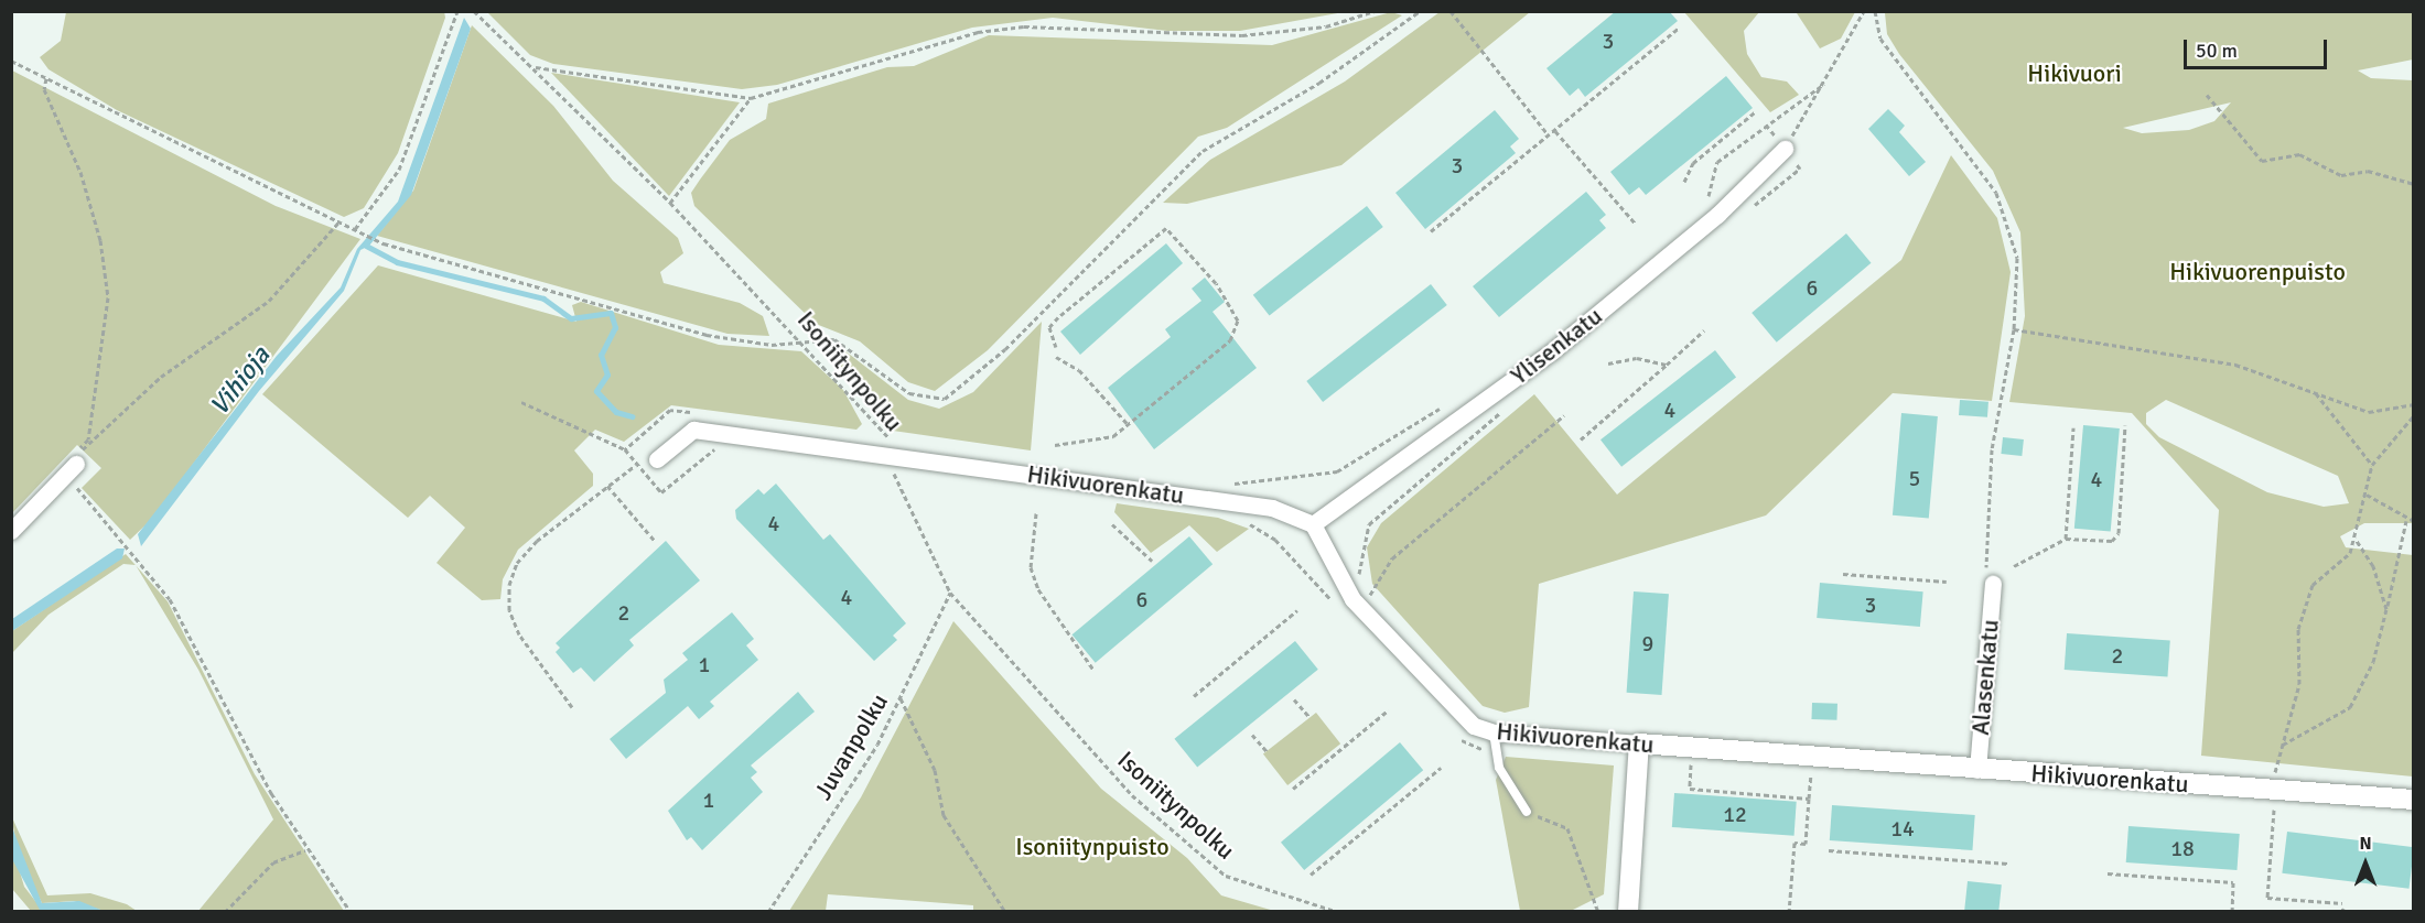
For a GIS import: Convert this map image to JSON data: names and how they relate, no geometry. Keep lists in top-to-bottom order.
{
  "streets": {
    "street": ["Ylisenkatu", "Hikivuorenkatu", "Alasenkatu"],
    "path": ["Isoniitynpolku", "Juvanpolku"]
  },
  "crossings": [
    ["Ylisenkatu", "Hikivuorenkatu"],
    ["Isoniitynpolku", "Hikivuorenkatu"],
    ["Isoniitynpolku", "Juvanpolku"],
    ["Hikivuorenkatu", "Alasenkatu"]
  ],
  "water": ["Vihioja"],
  "parks": ["Hikivuori", "Hikivuorenpuisto", "Isoniitynpuisto"],
  "house_numbers": [
    "3",
    "3",
    "6",
    "4",
    "5",
    "4",
    "4",
    "4",
    "6",
    "3",
    "2",
    "9",
    "2",
    "1",
    "1",
    "12",
    "14",
    "18"
  ],
  "scale_bar": "50 m",
  "north": "top"
}
